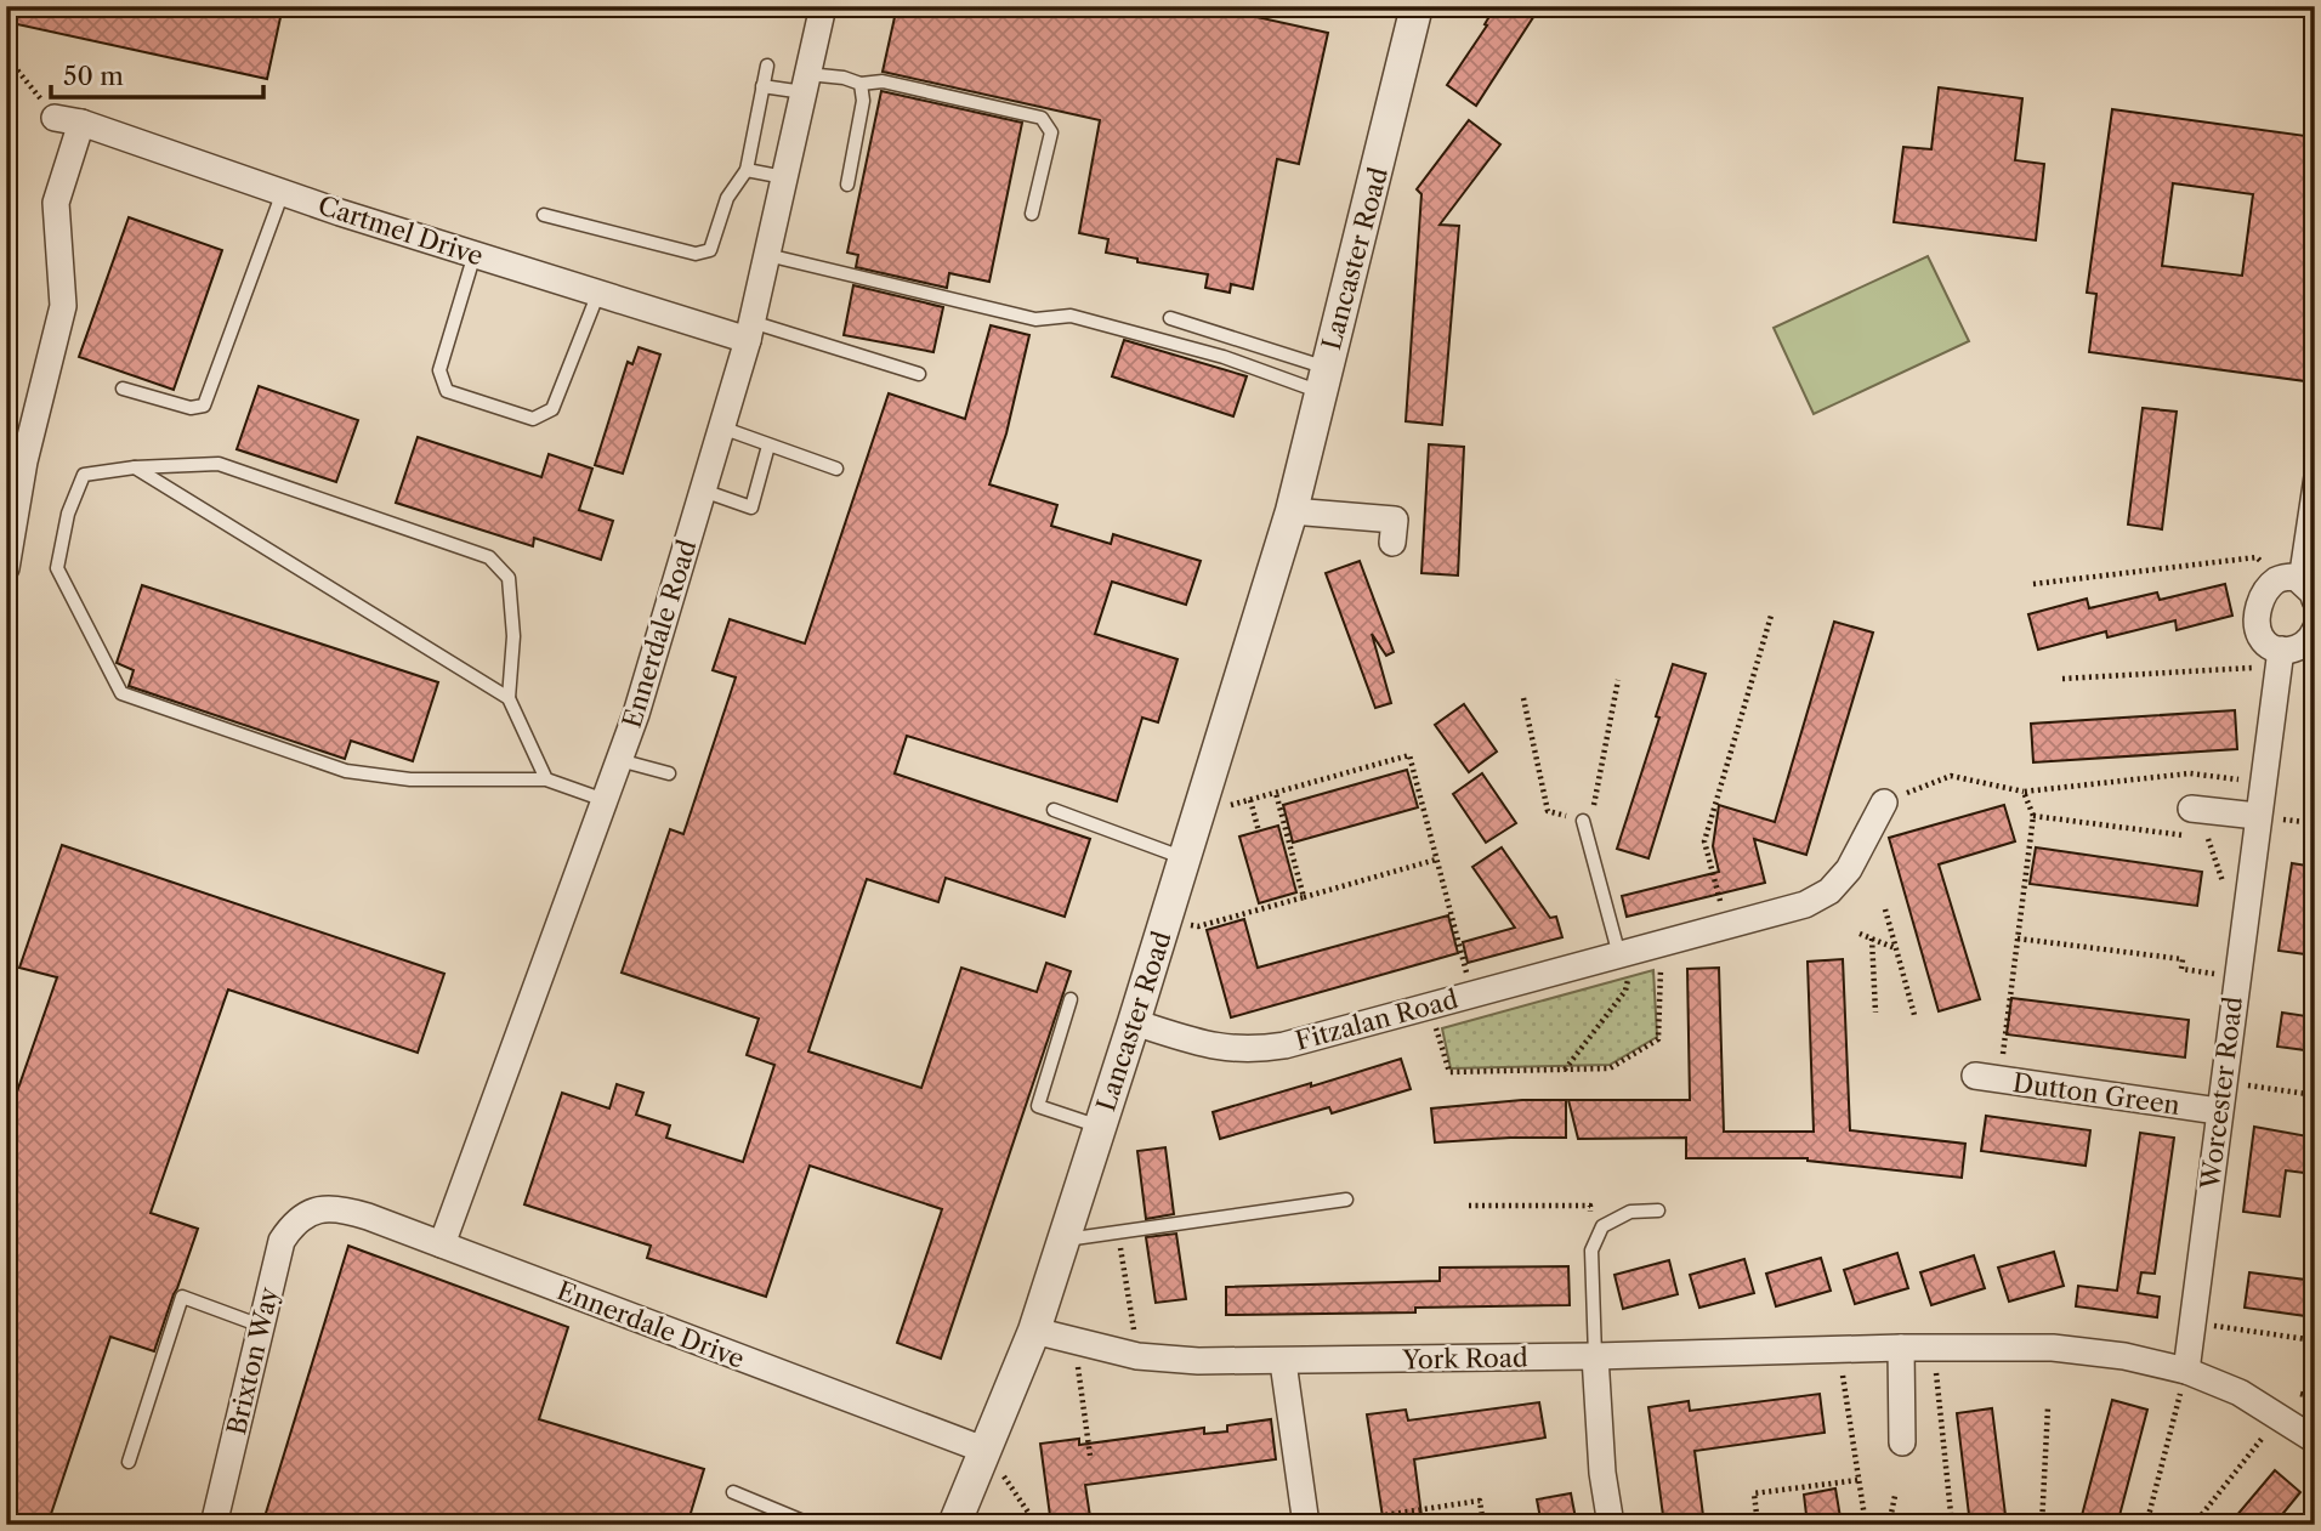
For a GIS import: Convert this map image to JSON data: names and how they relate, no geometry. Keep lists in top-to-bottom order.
{
  "streets": {
    "street": [
      "Cartmel Drive",
      "Lancaster Road",
      "Ennerdale Road",
      "Fitzalan Road",
      "Worcester Road",
      "Dutton Green",
      "Ennerdale Drive",
      "York Road",
      "Brixton Way"
    ]
  },
  "crossings": [
    ["Cartmel Drive", "Ennerdale Road"],
    ["Lancaster Road", "Fitzalan Road"],
    ["Lancaster Road", "Ennerdale Drive"],
    ["Lancaster Road", "York Road"],
    ["Ennerdale Road", "Ennerdale Drive"],
    ["Worcester Road", "Dutton Green"],
    ["Worcester Road", "York Road"],
    ["Ennerdale Drive", "Brixton Way"]
  ],
  "scale_bar": "50 m"
}
